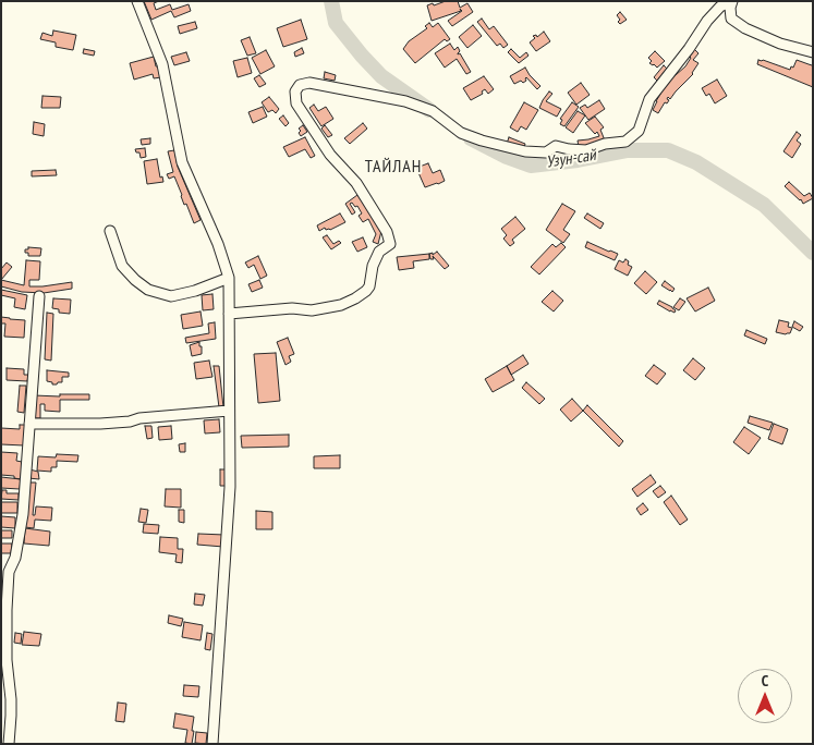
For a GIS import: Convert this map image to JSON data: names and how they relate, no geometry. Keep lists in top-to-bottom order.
{
  "districts": ["ТАЙЛАН"],
  "water": ["Узун-сай"],
  "north": "top"
}
